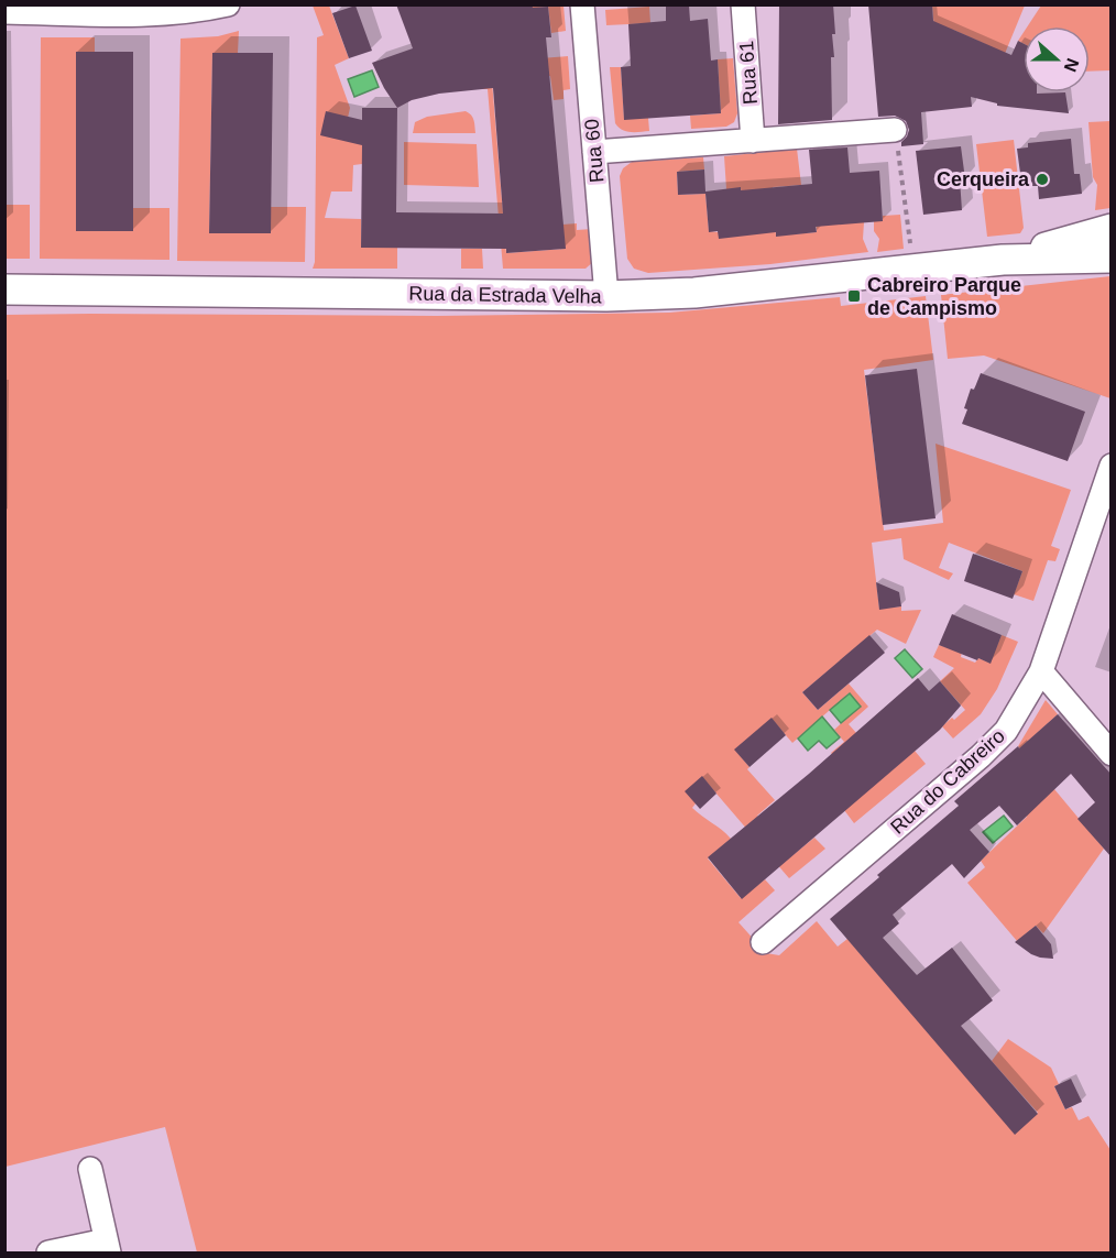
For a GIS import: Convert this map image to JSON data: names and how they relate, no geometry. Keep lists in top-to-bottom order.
{
  "streets": {
    "street": [
      "Rua 61",
      "Rua 60",
      "Rua da Estrada Velha",
      "Rua do Cabreiro"
    ]
  },
  "crossings": [
    ["Rua 60", "Rua da Estrada Velha"]
  ],
  "places": {
    "other": ["Cerqueira"],
    "transit": ["Cabreiro Parque de Campismo"]
  },
  "north": "right"
}
